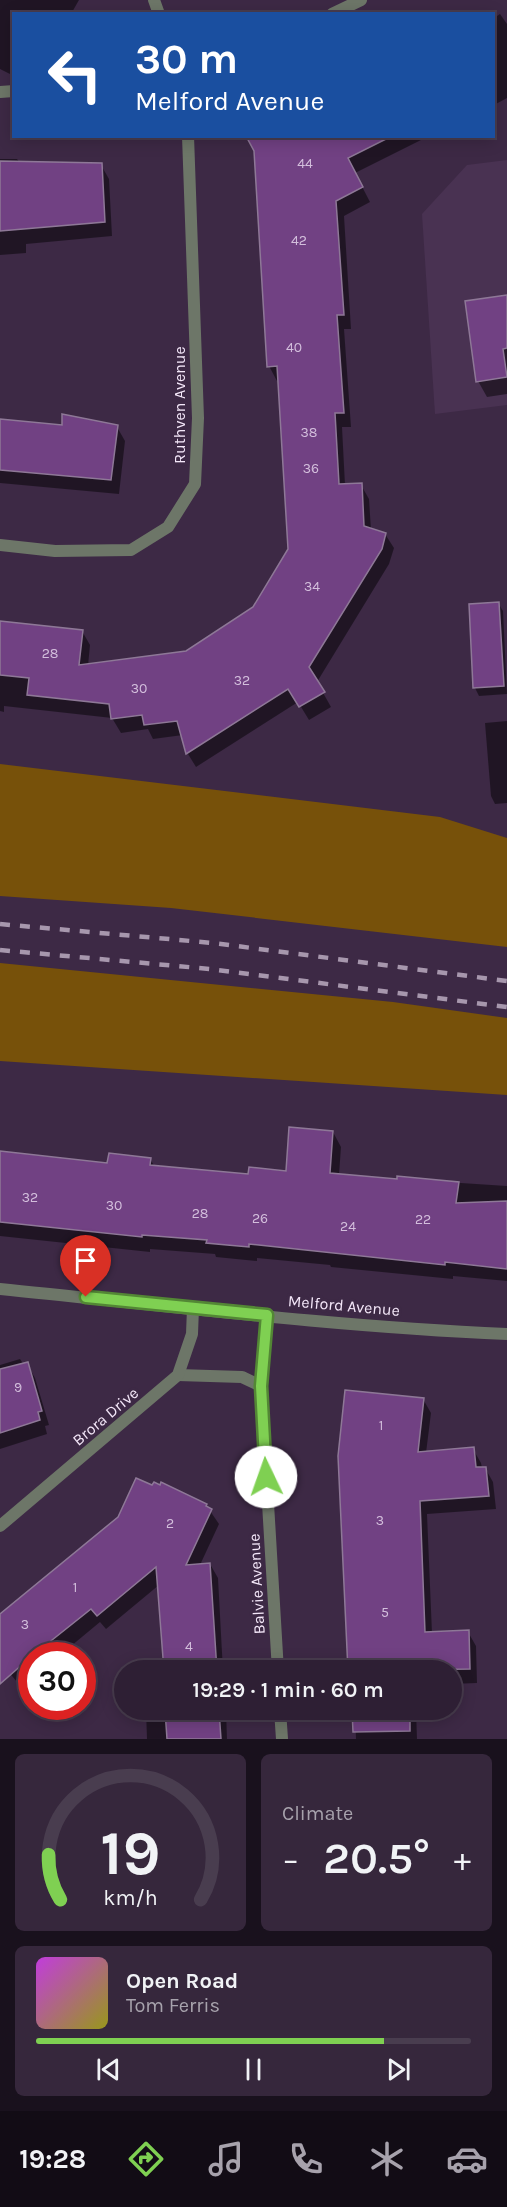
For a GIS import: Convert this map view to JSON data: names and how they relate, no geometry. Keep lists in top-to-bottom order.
{
  "streets": {
    "street": [
      "Ruthven Avenue",
      "Melford Avenue",
      "Brora Drive",
      "Balvie Avenue"
    ]
  },
  "crossings": [
    ["Melford Avenue", "Balvie Avenue"]
  ],
  "house_numbers": [
    "44",
    "42",
    "40",
    "38",
    "36",
    "34",
    "28",
    "32",
    "30",
    "32",
    "30",
    "28",
    "26",
    "22",
    "24",
    "9",
    "1",
    "3",
    "2",
    "1",
    "5",
    "3",
    "4"
  ],
  "page": {
    "turn": ["30 m", "Melford Avenue"],
    "limit": "30",
    "trip": "19:29 · 1 min · 60 m",
    "tile": "Climate",
    "heat": ["−", "20.5°", "+"],
    "song": ["Open Road", "Tom Ferris"],
    "tabs": "19:28",
    "gauge": ["19", "km/h"]
  }
}
